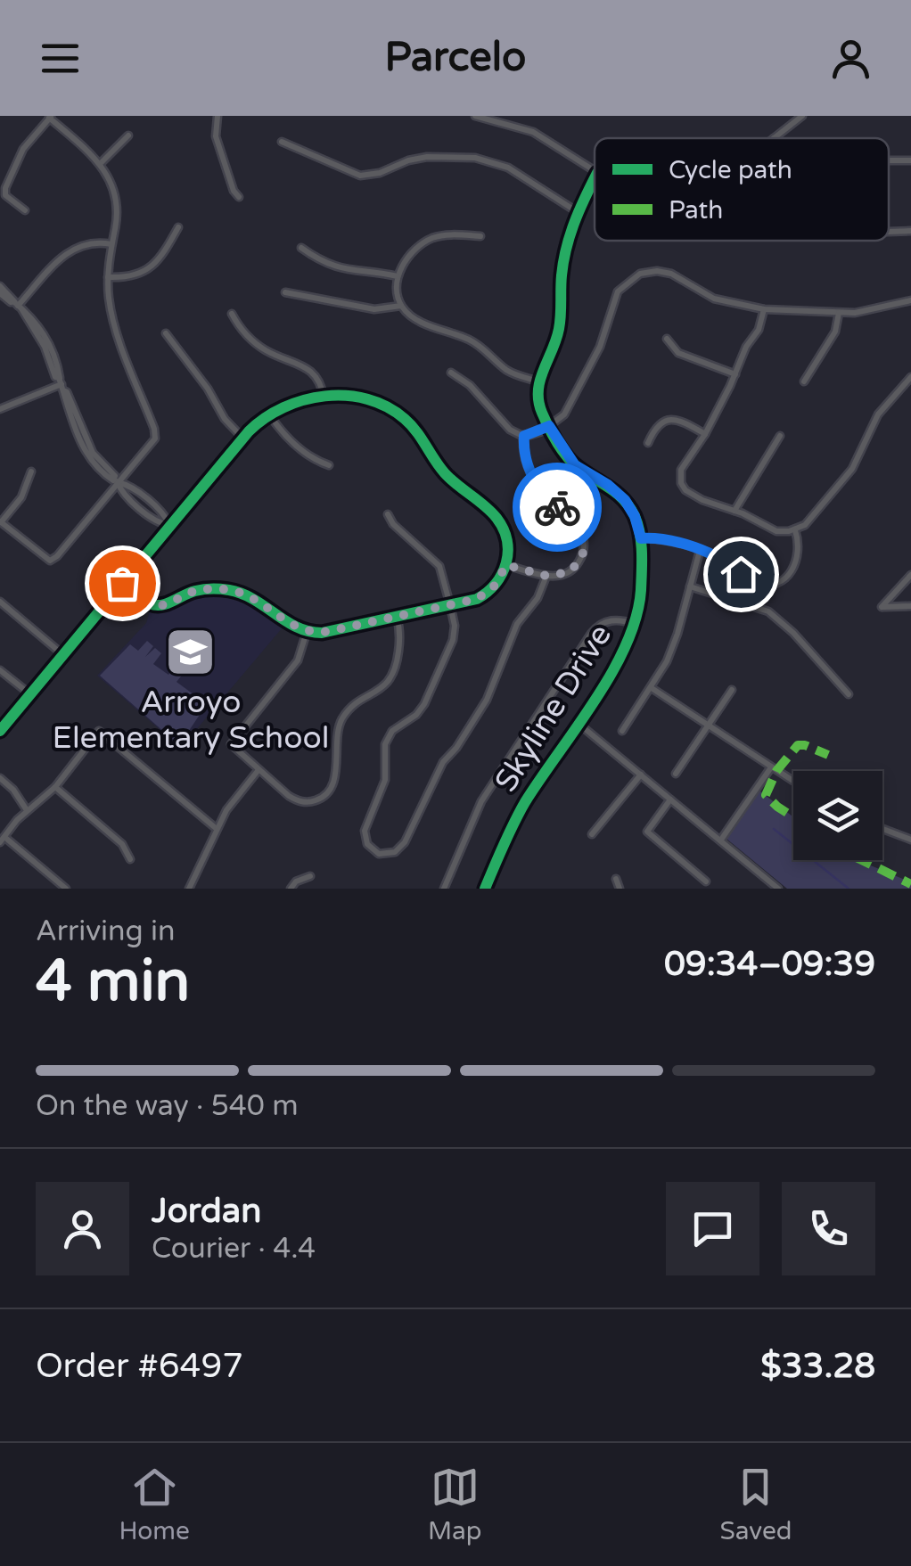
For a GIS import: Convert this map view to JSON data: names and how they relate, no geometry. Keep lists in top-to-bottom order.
{
  "streets": {
    "street": ["Skyline Drive"]
  },
  "places": {
    "school or university": ["Arroyo Elementary School"]
  },
  "legend": ["Cycle path", "Path"],
  "page": {
    "header": "Parcelo",
    "heading": ["4 min", "Arriving in", "09:34–09:39"],
    "panel": [
      "Jordan",
      "Courier · 4.4",
      "Order #6497",
      "$33.28"
    ],
    "bar": "On the way · 540 m",
    "tabs": ["Home", "Map", "Saved"]
  }
}
